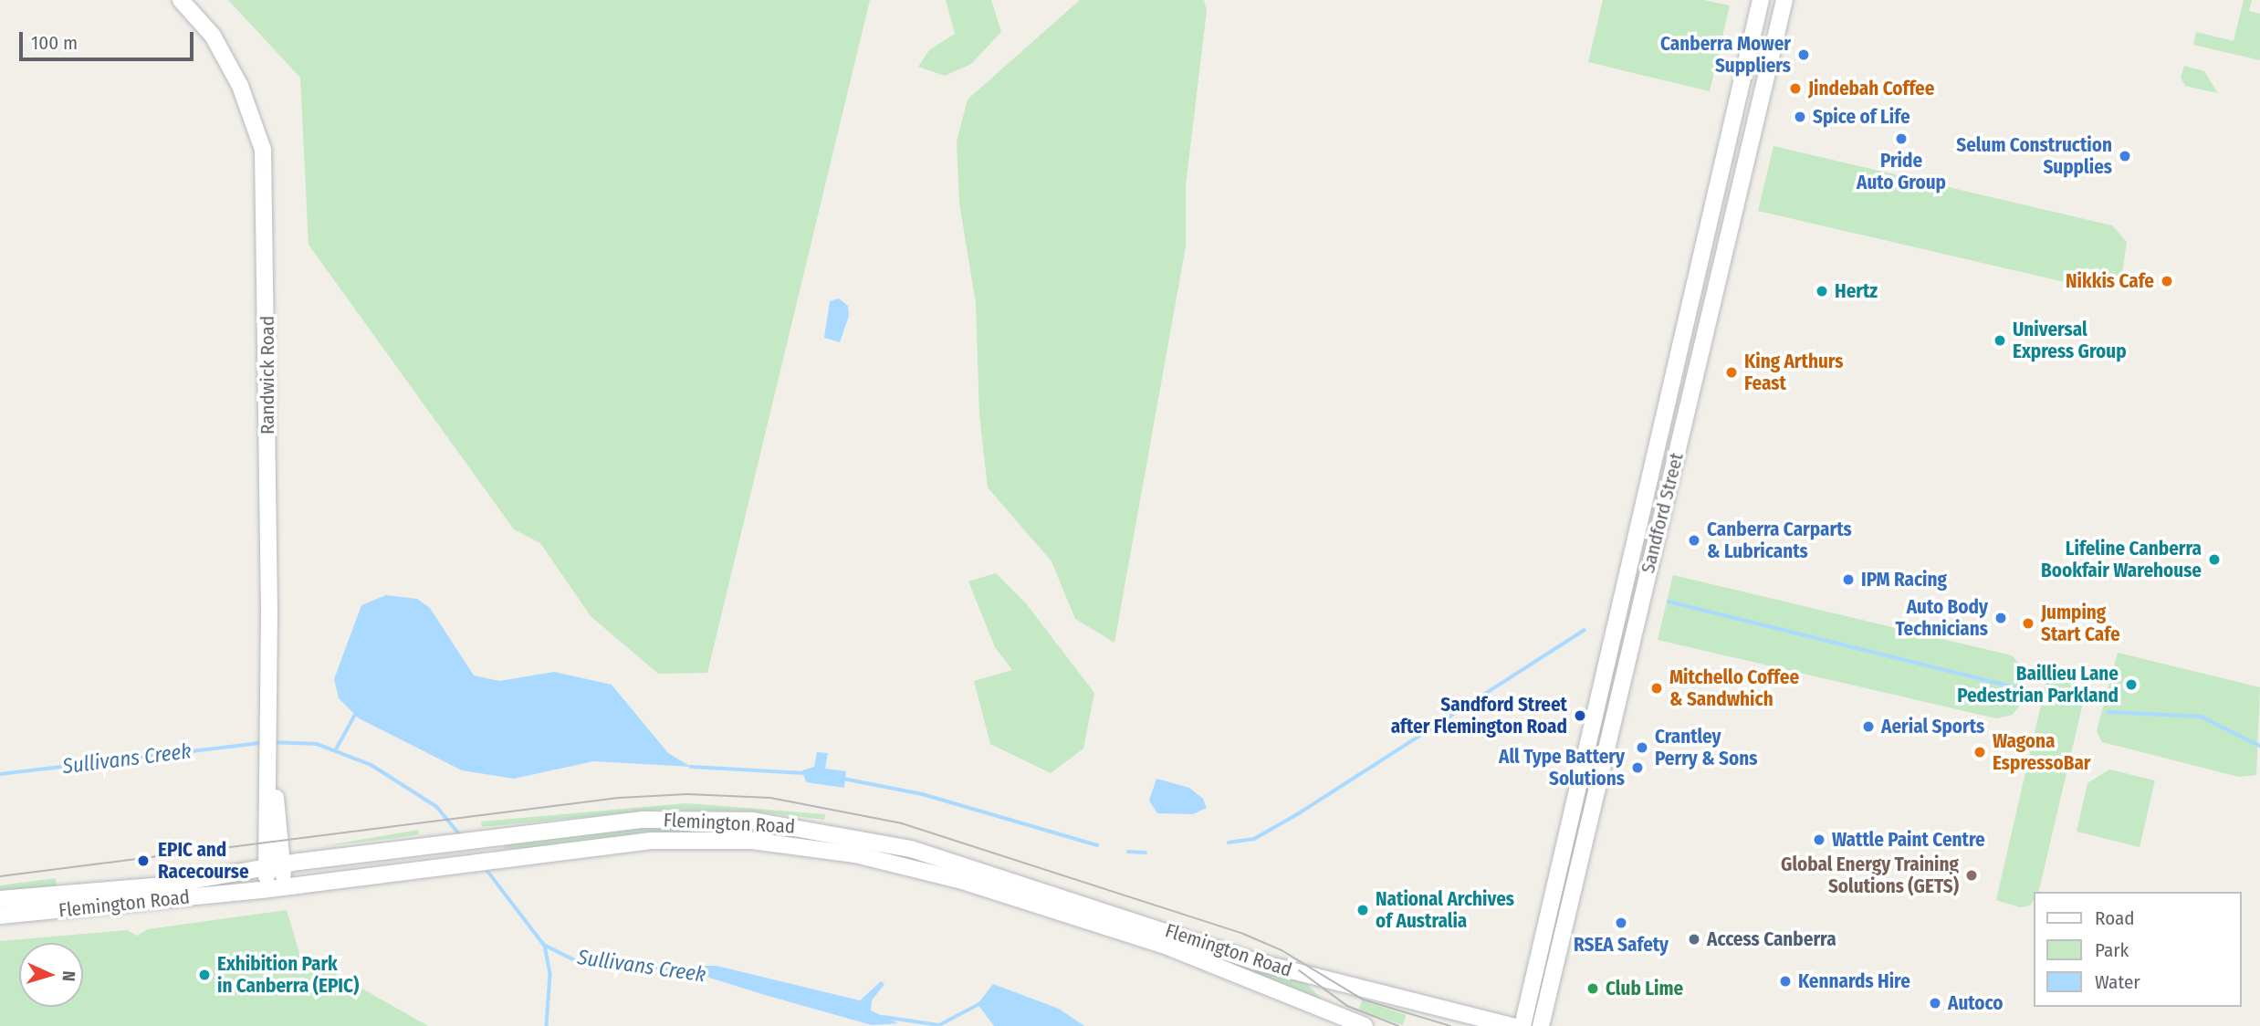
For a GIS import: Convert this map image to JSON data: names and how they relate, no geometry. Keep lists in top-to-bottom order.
{
  "streets": {
    "main road": ["Randwick Road", "Sandford Street", "Flemington Road"]
  },
  "crossings": [
    ["Randwick Road", "Flemington Road"]
  ],
  "water": ["Sullivans Creek"],
  "places": [
    "Canberra Mower Suppliers",
    "Jindebah Coffee",
    "Spice of Life",
    "Pride Auto Group",
    "Selum Construction Supplies",
    "Nikkis Cafe",
    "Hertz",
    "Universal Express Group",
    "King Arthurs Feast",
    "Canberra Carparts & Lubricants",
    "Lifeline Canberra Bookfair Warehouse",
    "IPM Racing",
    "Auto Body Technicians",
    "Jumping Start Cafe",
    "Baillieu Lane Pedestrian Parkland",
    "Mitchello Coffee & Sandwhich",
    "Sandford Street after Flemington Road",
    "Aerial Sports",
    "Crantley Perry & Sons",
    "Wagona EspressoBar",
    "All Type Battery Solutions",
    "Wattle Paint Centre",
    "EPIC and Racecourse",
    "Global Energy Training Solutions (GETS)",
    "National Archives of Australia",
    "RSEA Safety",
    "Access Canberra",
    "Exhibition Park in Canberra (EPIC)",
    "Kennards Hire",
    "Club Lime",
    "Autoco"
  ],
  "legend": ["Road", "Park", "Water"],
  "scale_bar": "100 m",
  "north": "right"
}
